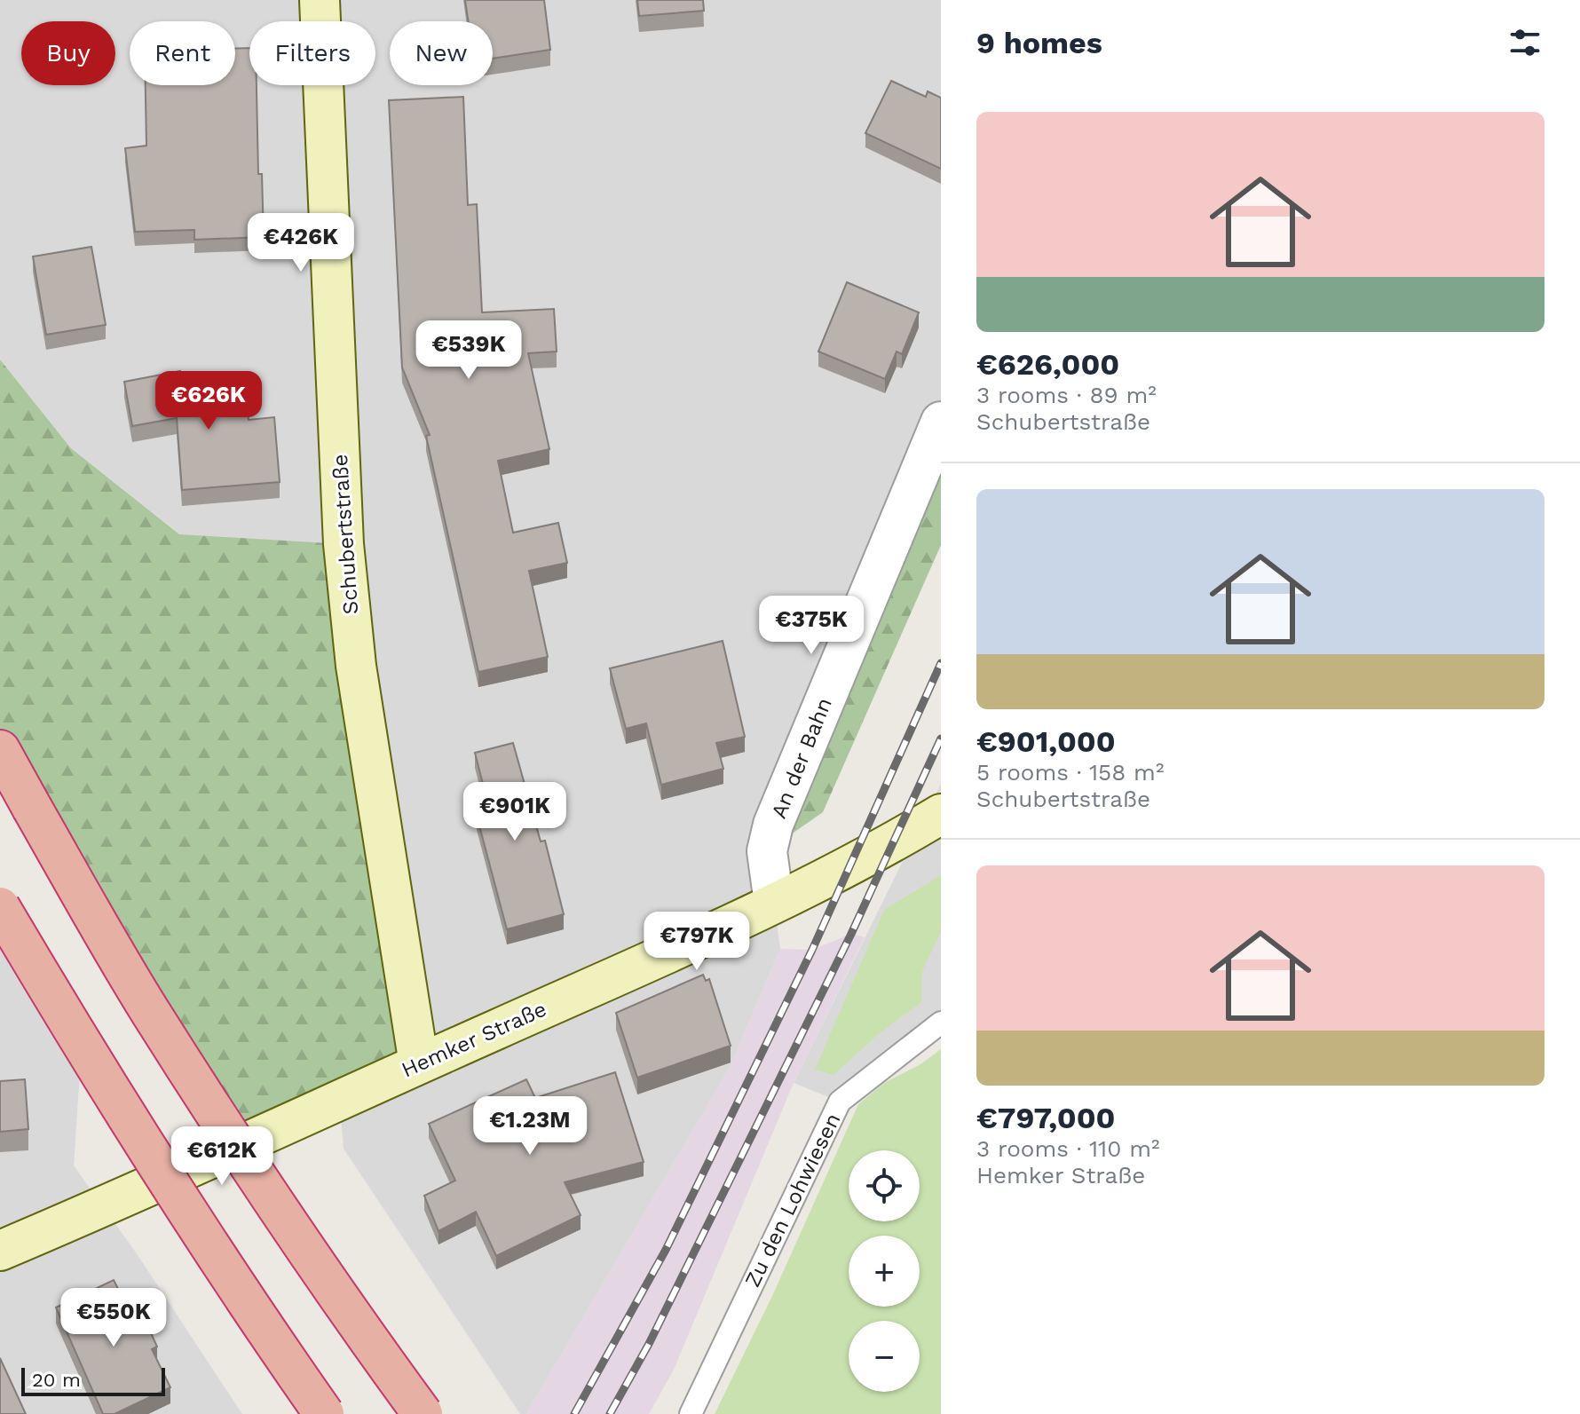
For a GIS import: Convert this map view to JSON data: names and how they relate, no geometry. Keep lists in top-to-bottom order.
{
  "streets": {
    "main road": ["Schubertstraße", "Hemker Straße"],
    "street": ["An der Bahn"],
    "lane": ["Zu den Lohwiesen"]
  },
  "crossings": [
    ["Schubertstraße", "Hemker Straße"],
    ["An der Bahn", "Hemker Straße"]
  ],
  "scale_bar": "20 m",
  "page": {
    "heading": "9 homes",
    "chip": [
      "Buy",
      "Rent",
      "Filters",
      "New"
    ],
    "list": [
      {
        "name": "€626,000",
        "note": "3 rooms · 89 m² · Schubertstraße"
      },
      {
        "name": "€901,000",
        "note": "5 rooms · 158 m² · Schubertstraße"
      },
      {
        "name": "€797,000",
        "note": "3 rooms · 110 m² · Hemker Straße"
      }
    ],
    "price": [
      "€426K",
      "€539K",
      "€626K",
      "€375K",
      "€901K",
      "€797K",
      "€1.23M",
      "€612K",
      "€550K"
    ],
    "map_buttons": ["+", "−"],
    "scale": "20 m"
  }
}
